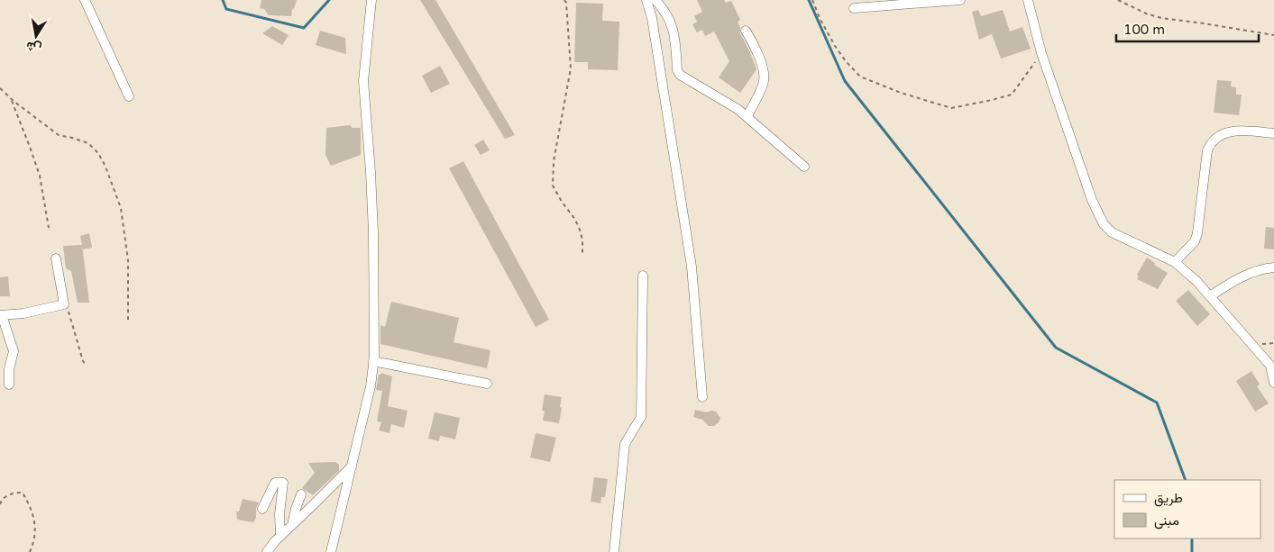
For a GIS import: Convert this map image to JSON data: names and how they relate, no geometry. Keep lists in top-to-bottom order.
{
  "legend": ["طريق", "مبنى"],
  "scale_bar": "100 m",
  "north": "bottom"
}
